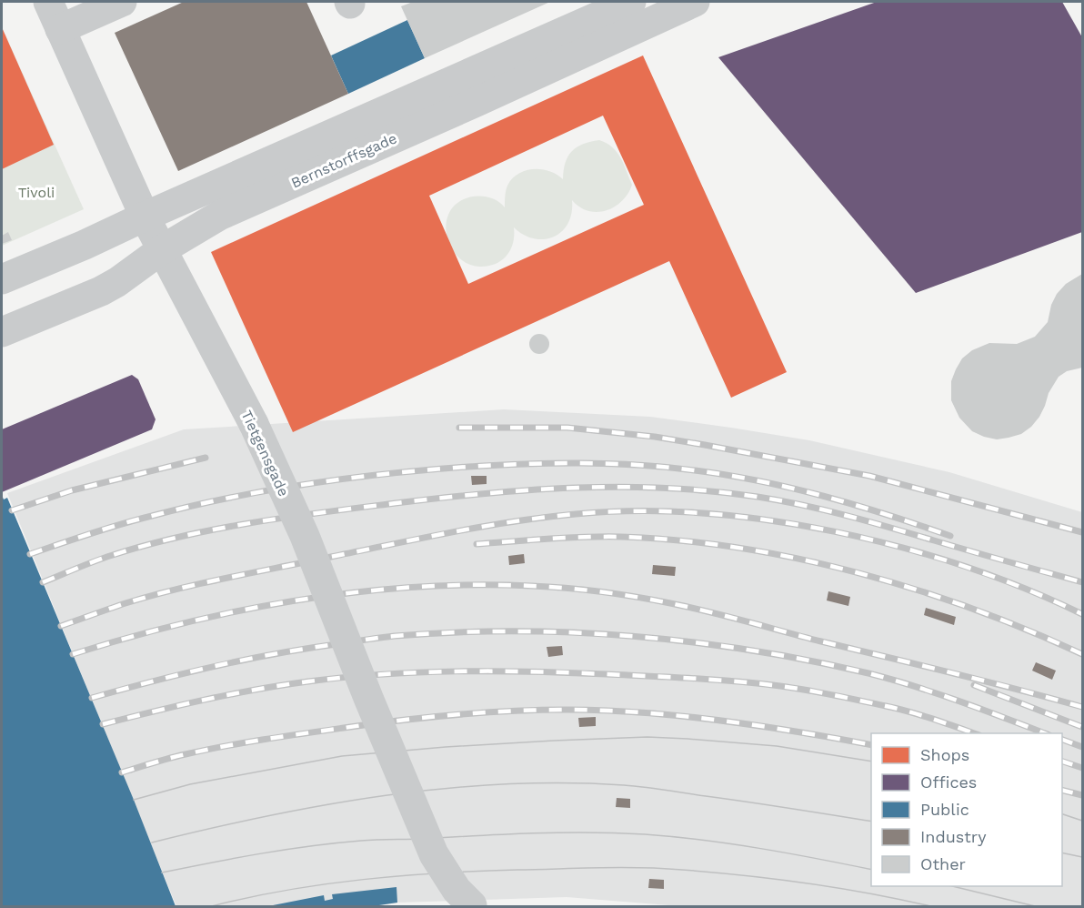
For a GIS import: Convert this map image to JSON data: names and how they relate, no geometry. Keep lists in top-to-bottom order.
{
  "streets": {
    "street": ["Bernstorffsgade", "Tietgensgade"]
  },
  "crossings": [
    ["Bernstorffsgade", "Tietgensgade"]
  ],
  "parks": ["Tivoli"],
  "legend": [
    "Shops",
    "Offices",
    "Public",
    "Industry",
    "Other"
  ]
}
